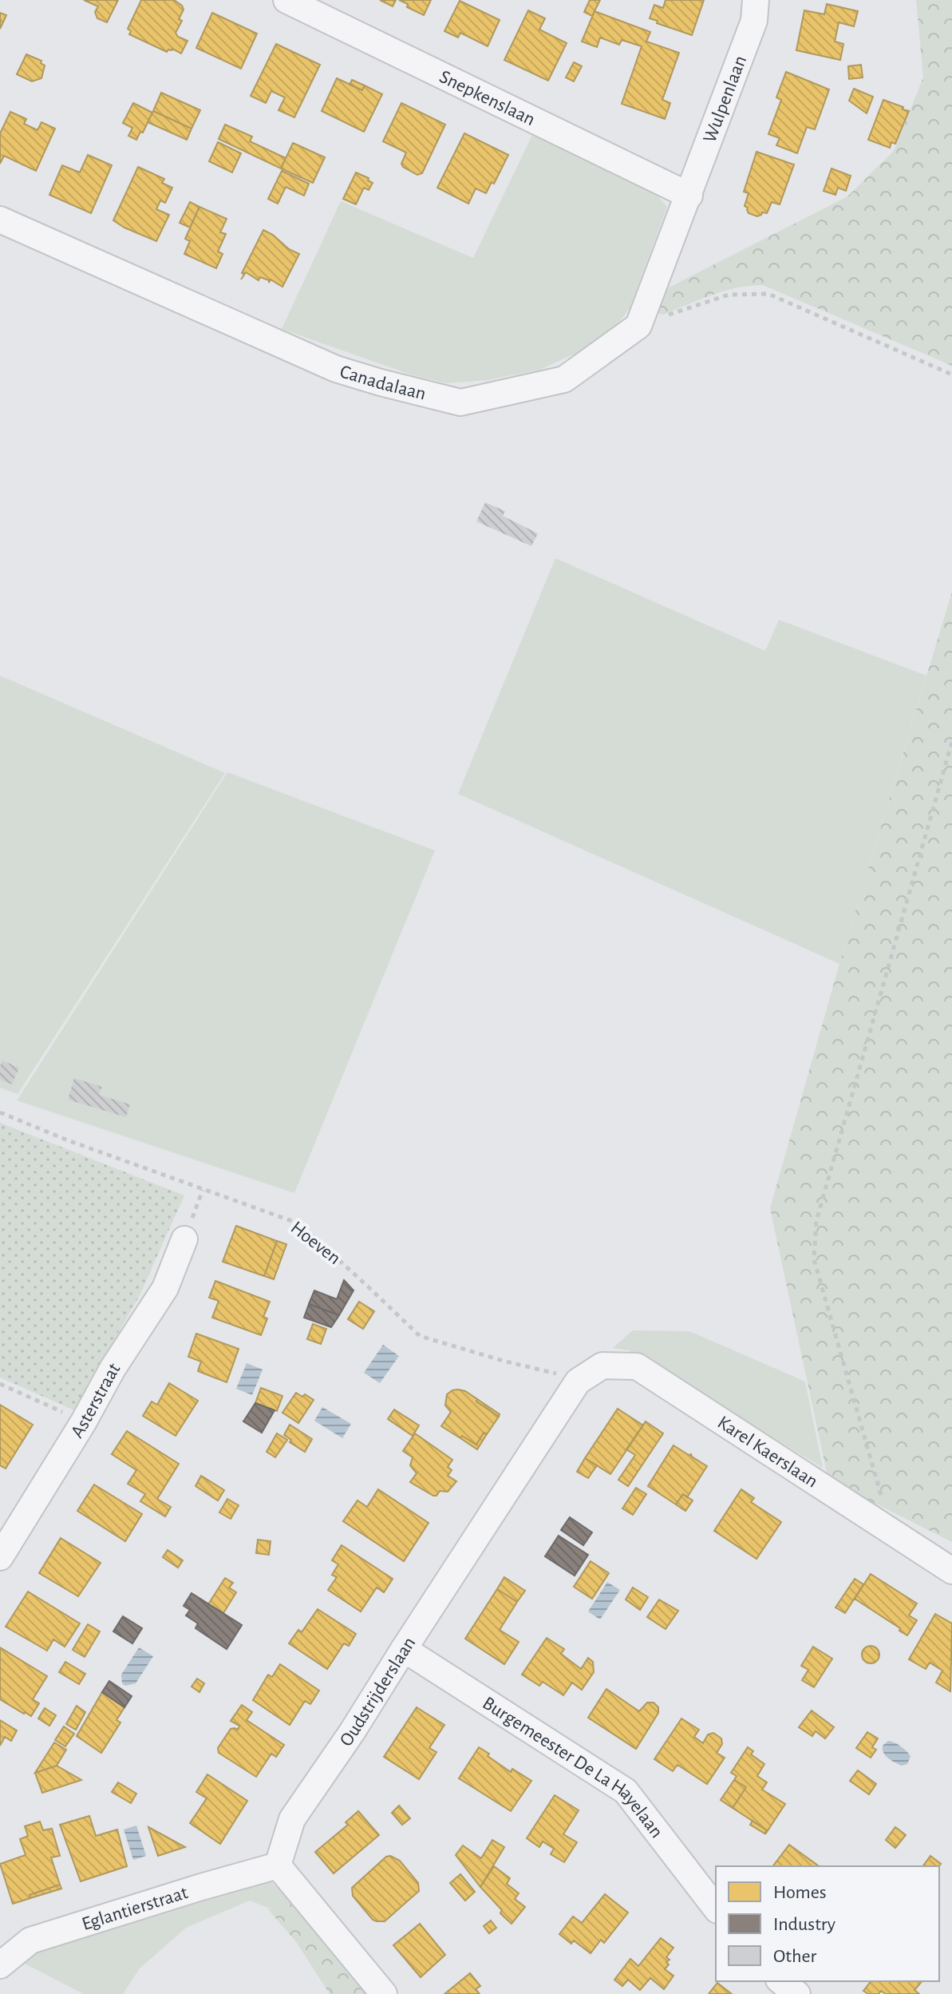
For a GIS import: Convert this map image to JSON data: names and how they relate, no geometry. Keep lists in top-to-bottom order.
{
  "streets": {
    "street": [
      "Snepkenslaan",
      "Wulpenlaan",
      "Canadalaan",
      "Asterstraat",
      "Karel Kaerslaan",
      "Oudstrijderslaan",
      "Burgemeester De La Hayelaan",
      "Eglantierstraat"
    ],
    "path": ["Hoeven"]
  },
  "crossings": [
    ["Snepkenslaan", "Wulpenlaan"],
    ["Hoeven", "Karel Kaerslaan"],
    ["Hoeven", "Oudstrijderslaan"],
    ["Karel Kaerslaan", "Oudstrijderslaan"],
    ["Oudstrijderslaan", "Burgemeester De La Hayelaan"],
    ["Oudstrijderslaan", "Eglantierstraat"]
  ],
  "legend": ["Homes", "Industry", "Other"]
}
